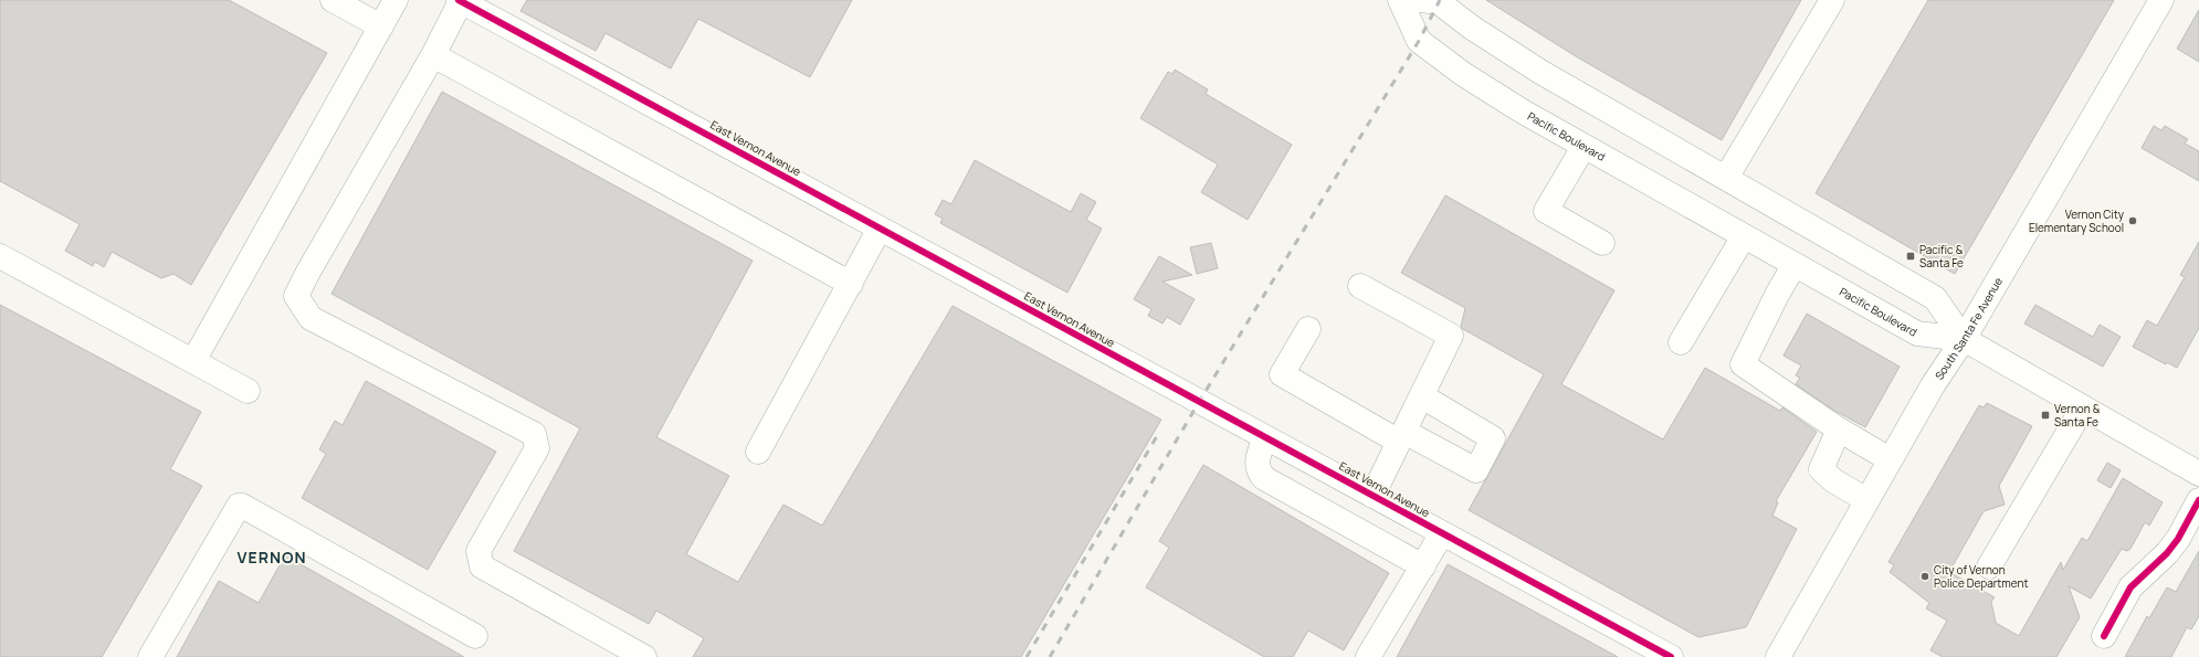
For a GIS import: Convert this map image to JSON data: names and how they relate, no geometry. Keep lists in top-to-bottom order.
{
  "streets": {
    "main road": ["Pacific Boulevard", "East Vernon Avenue", "South Santa Fe Avenue"]
  },
  "crossings": [
    ["Pacific Boulevard", "South Santa Fe Avenue"]
  ],
  "districts": ["VERNON"],
  "places": {
    "other": ["Vernon City Elementary School", "City of Vernon Police Department"],
    "transit": ["Pacific & Santa Fe", "Vernon & Santa Fe"]
  }
}
